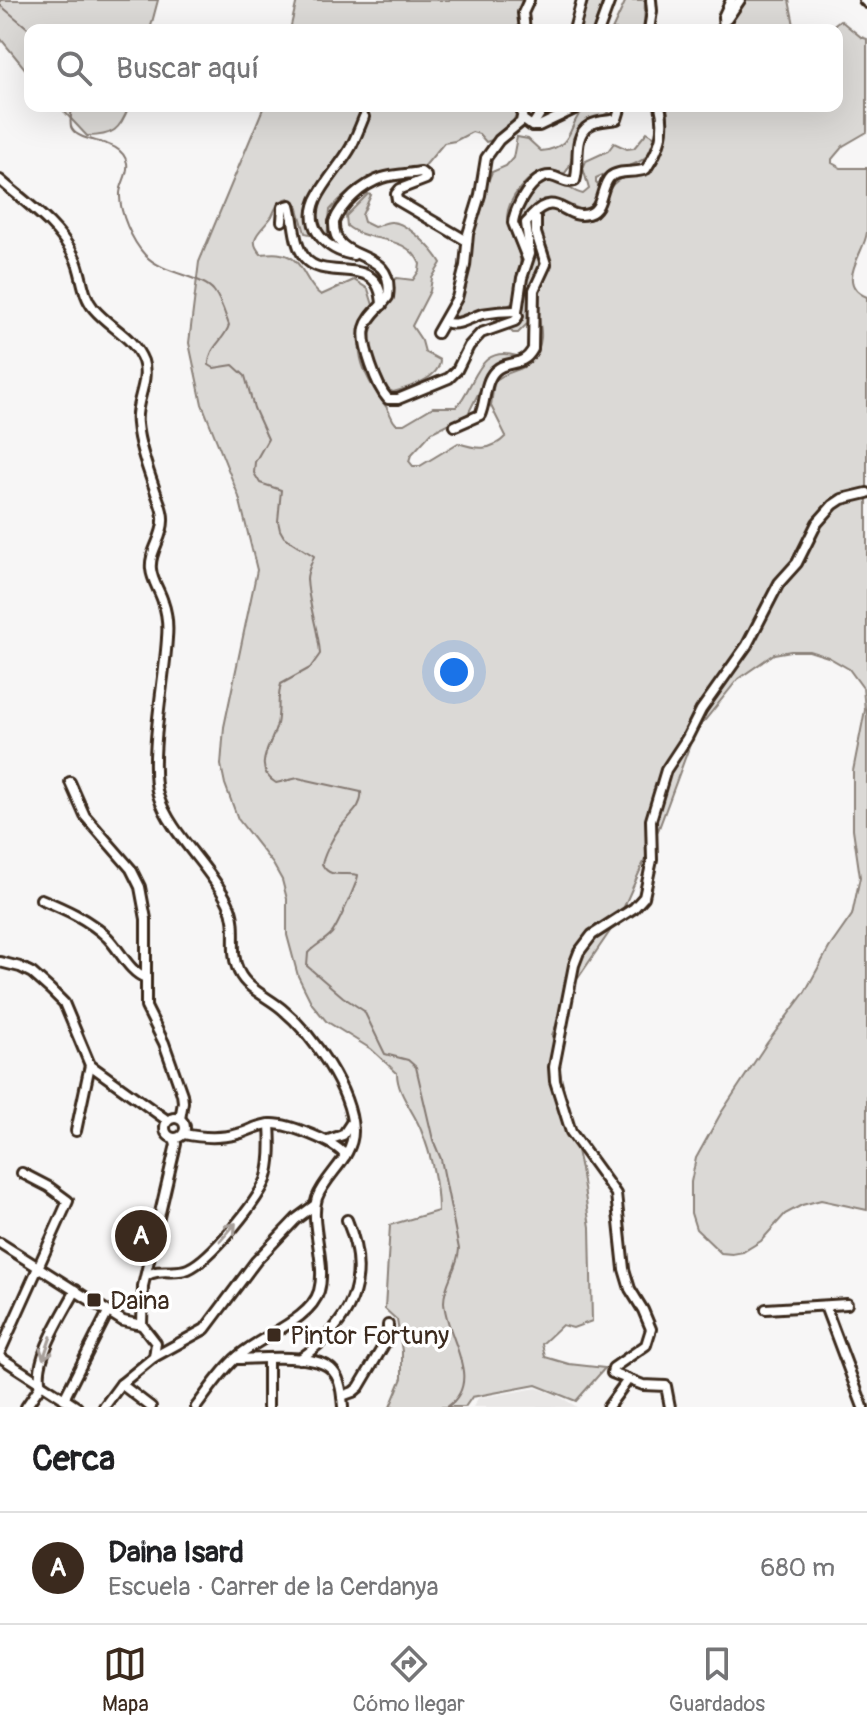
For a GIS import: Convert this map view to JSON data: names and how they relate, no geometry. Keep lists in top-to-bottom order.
{
  "places": {
    "transit": ["Daina", "Pintor Fortuny"]
  },
  "page": {
    "search": "Buscar aquí",
    "pins": "A",
    "heading": "Cerca",
    "list": [
      {
        "mark": "A",
        "name": "Daina Isard",
        "note": "Escuela · Carrer de la Cerdanya",
        "value": "680 m"
      }
    ],
    "nav": ["Mapa", "Cómo llegar", "Guardados"]
  }
}
